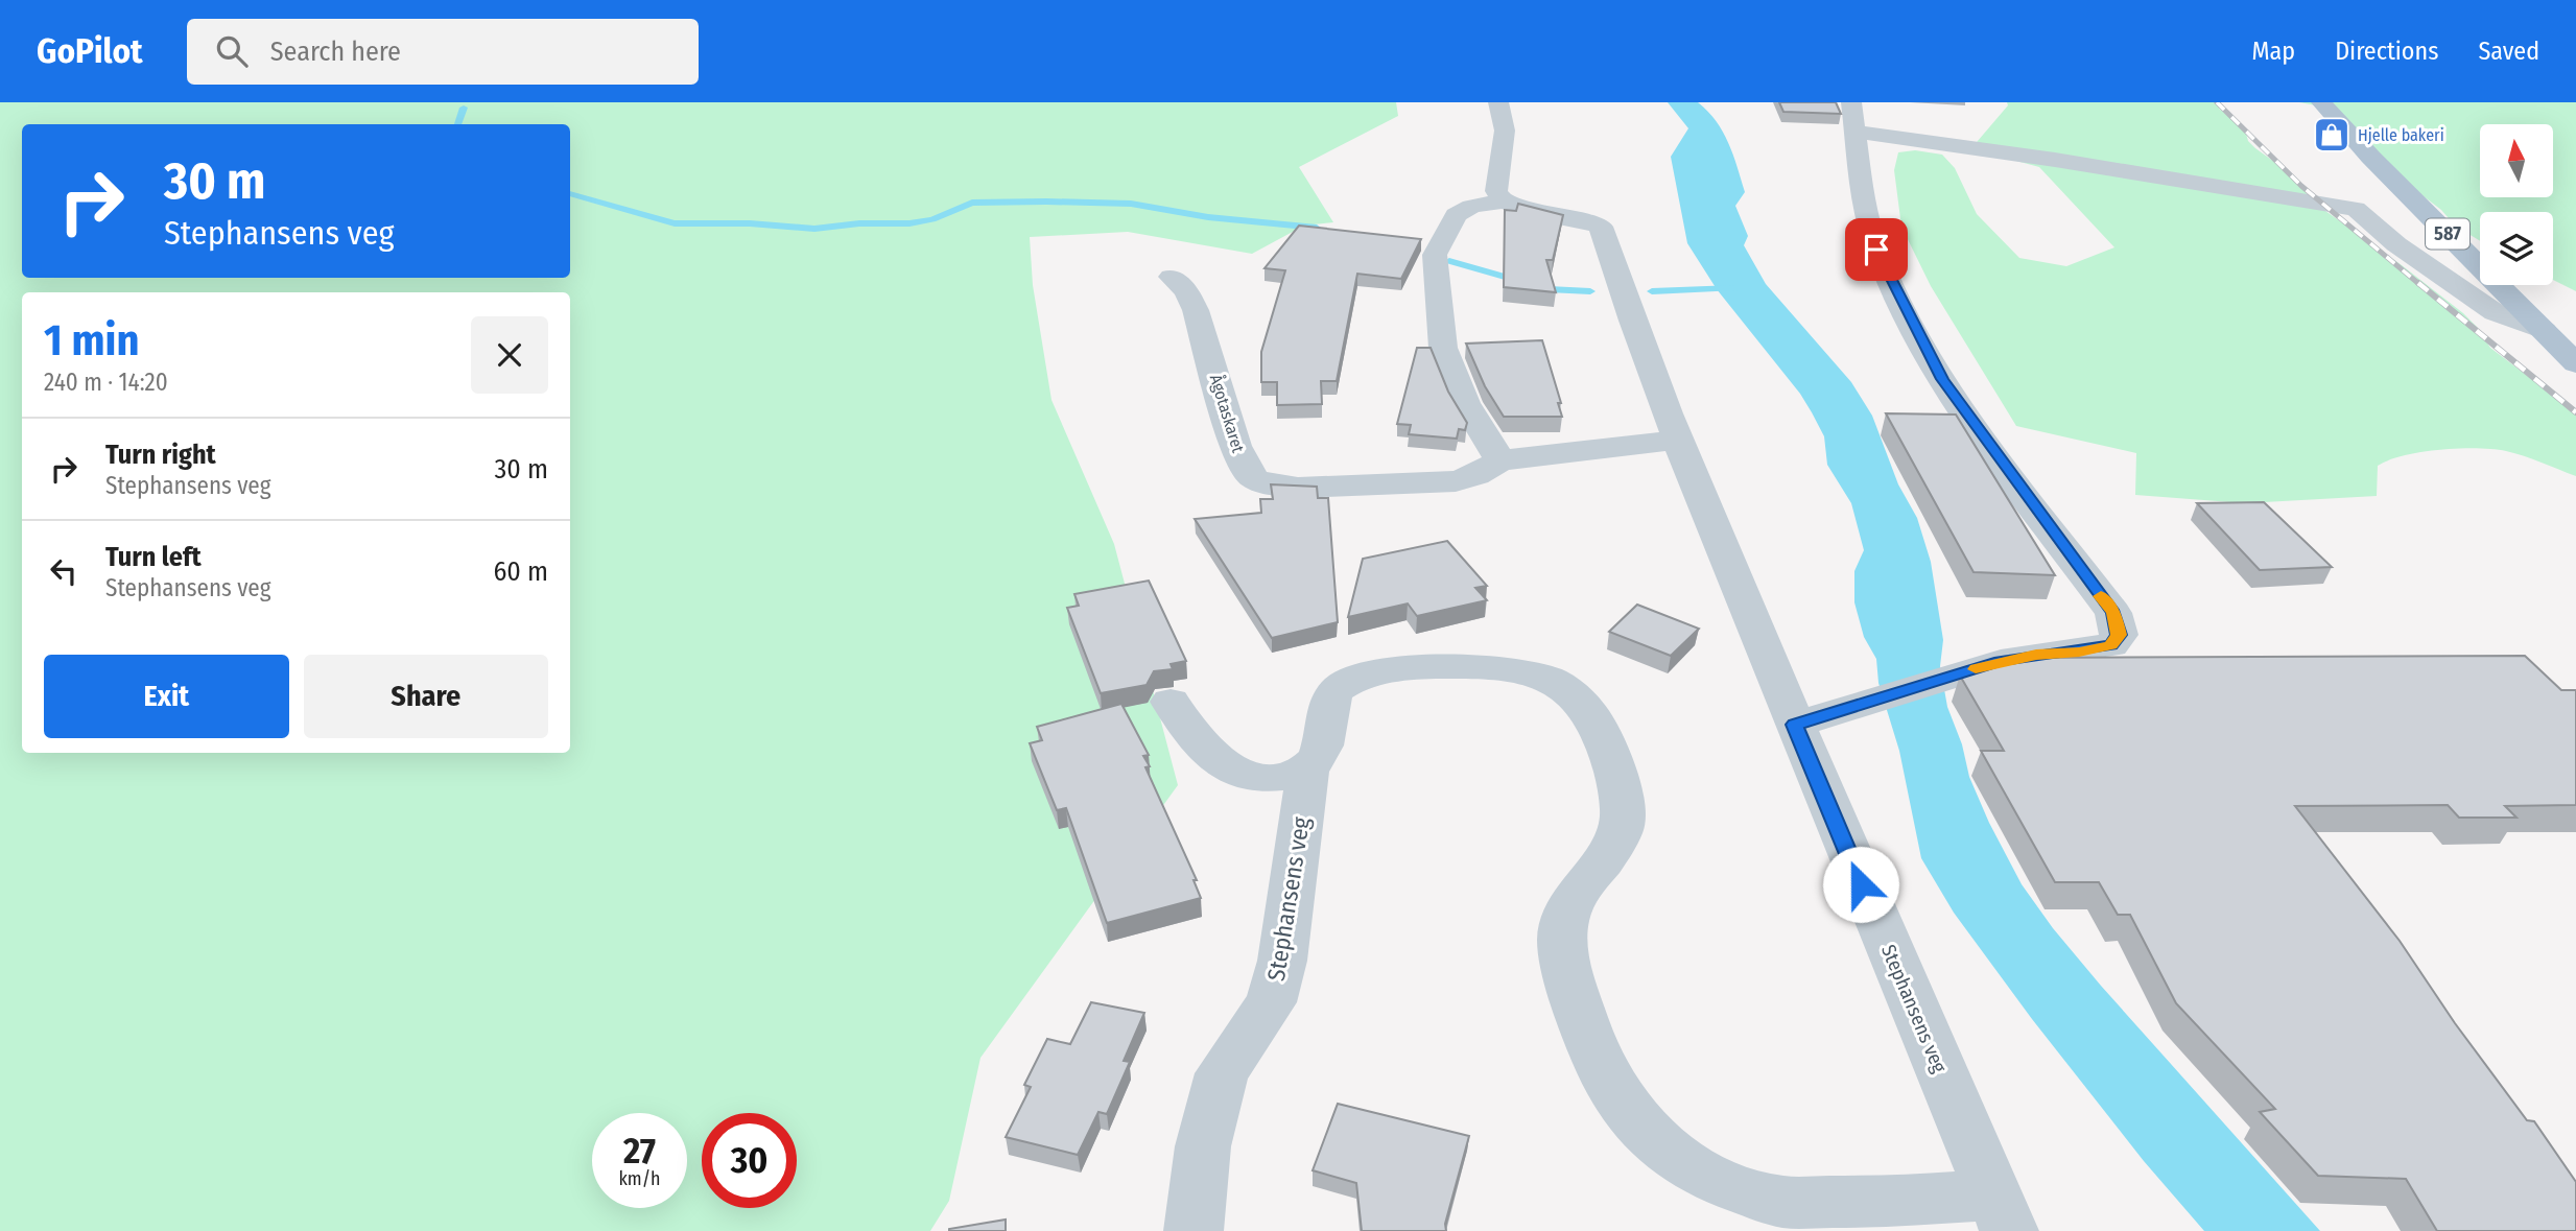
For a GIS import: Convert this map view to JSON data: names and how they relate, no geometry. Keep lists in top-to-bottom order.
{
  "streets": {
    "main road": ["587"],
    "street": ["Ågotaskaret", "Stephansens veg"]
  },
  "places": {
    "shop": ["Hjelle bakeri"]
  },
  "north": "top",
  "page": {
    "header": "GoPilot",
    "search": "Search here",
    "nav": ["Map", "Directions", "Saved"],
    "turn": ["30 m", "Stephansens veg"],
    "heading": ["1 min", "240 m · 14:20"],
    "list": [
      {
        "name": "Turn right",
        "note": "Stephansens veg",
        "value": "30 m"
      },
      {
        "name": "Turn left",
        "note": "Stephansens veg",
        "value": "60 m"
      }
    ],
    "buttons": ["Exit", "Share"],
    "speed": "27 km/h",
    "limit": "30"
  }
}
